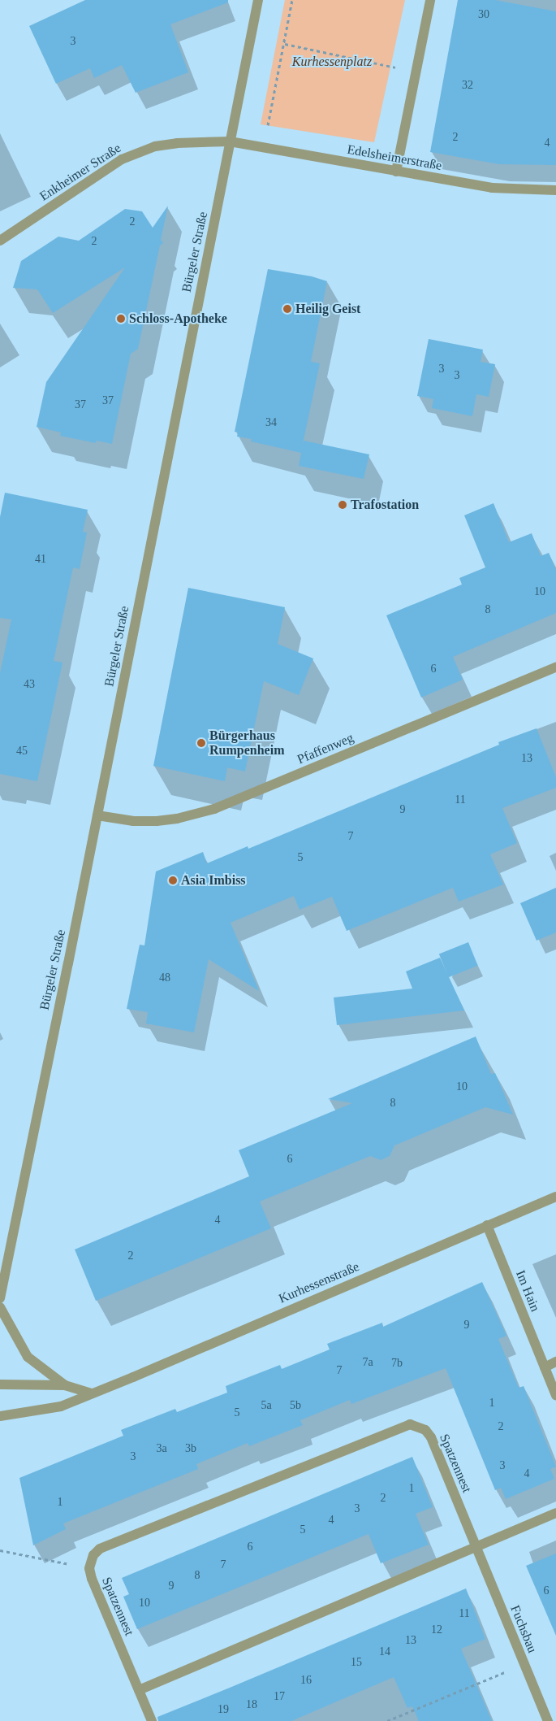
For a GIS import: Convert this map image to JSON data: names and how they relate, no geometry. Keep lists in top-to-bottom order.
{
  "streets": {
    "street": [
      "Edelsheimerstraße",
      "Enkheimer Straße",
      "Bürgeler Straße",
      "Pfaffenweg",
      "Kurhessenstraße",
      "Im Hain",
      "Spatzennest",
      "Fuchsbau"
    ]
  },
  "crossings": [
    ["Edelsheimerstraße", "Enkheimer Straße"],
    ["Edelsheimerstraße", "Bürgeler Straße"],
    ["Enkheimer Straße", "Bürgeler Straße"],
    ["Bürgeler Straße", "Pfaffenweg"],
    ["Kurhessenstraße", "Im Hain"],
    ["Spatzennest", "Fuchsbau"]
  ],
  "parks": ["Kurhessenplatz"],
  "places": [
    "Heilig Geist",
    "Schloss-Apotheke",
    "Trafostation",
    "Bürgerhaus Rumpenheim",
    "Asia Imbiss"
  ],
  "house_numbers": [
    "30",
    "3",
    "32",
    "2",
    "4",
    "2",
    "2",
    "3",
    "3",
    "37",
    "37",
    "34",
    "41",
    "10",
    "8",
    "6",
    "43",
    "45",
    "13",
    "11",
    "9",
    "7",
    "5",
    "48",
    "10",
    "8",
    "6",
    "4",
    "2",
    "9",
    "7a",
    "7b",
    "7",
    "1",
    "5a",
    "5b",
    "5",
    "2",
    "3a",
    "3b",
    "3",
    "3",
    "4",
    "1",
    "2",
    "1",
    "3",
    "4",
    "5",
    "6",
    "7",
    "8",
    "9",
    "6",
    "10",
    "11",
    "12",
    "13",
    "14",
    "15",
    "16",
    "17",
    "18",
    "19"
  ]
}
